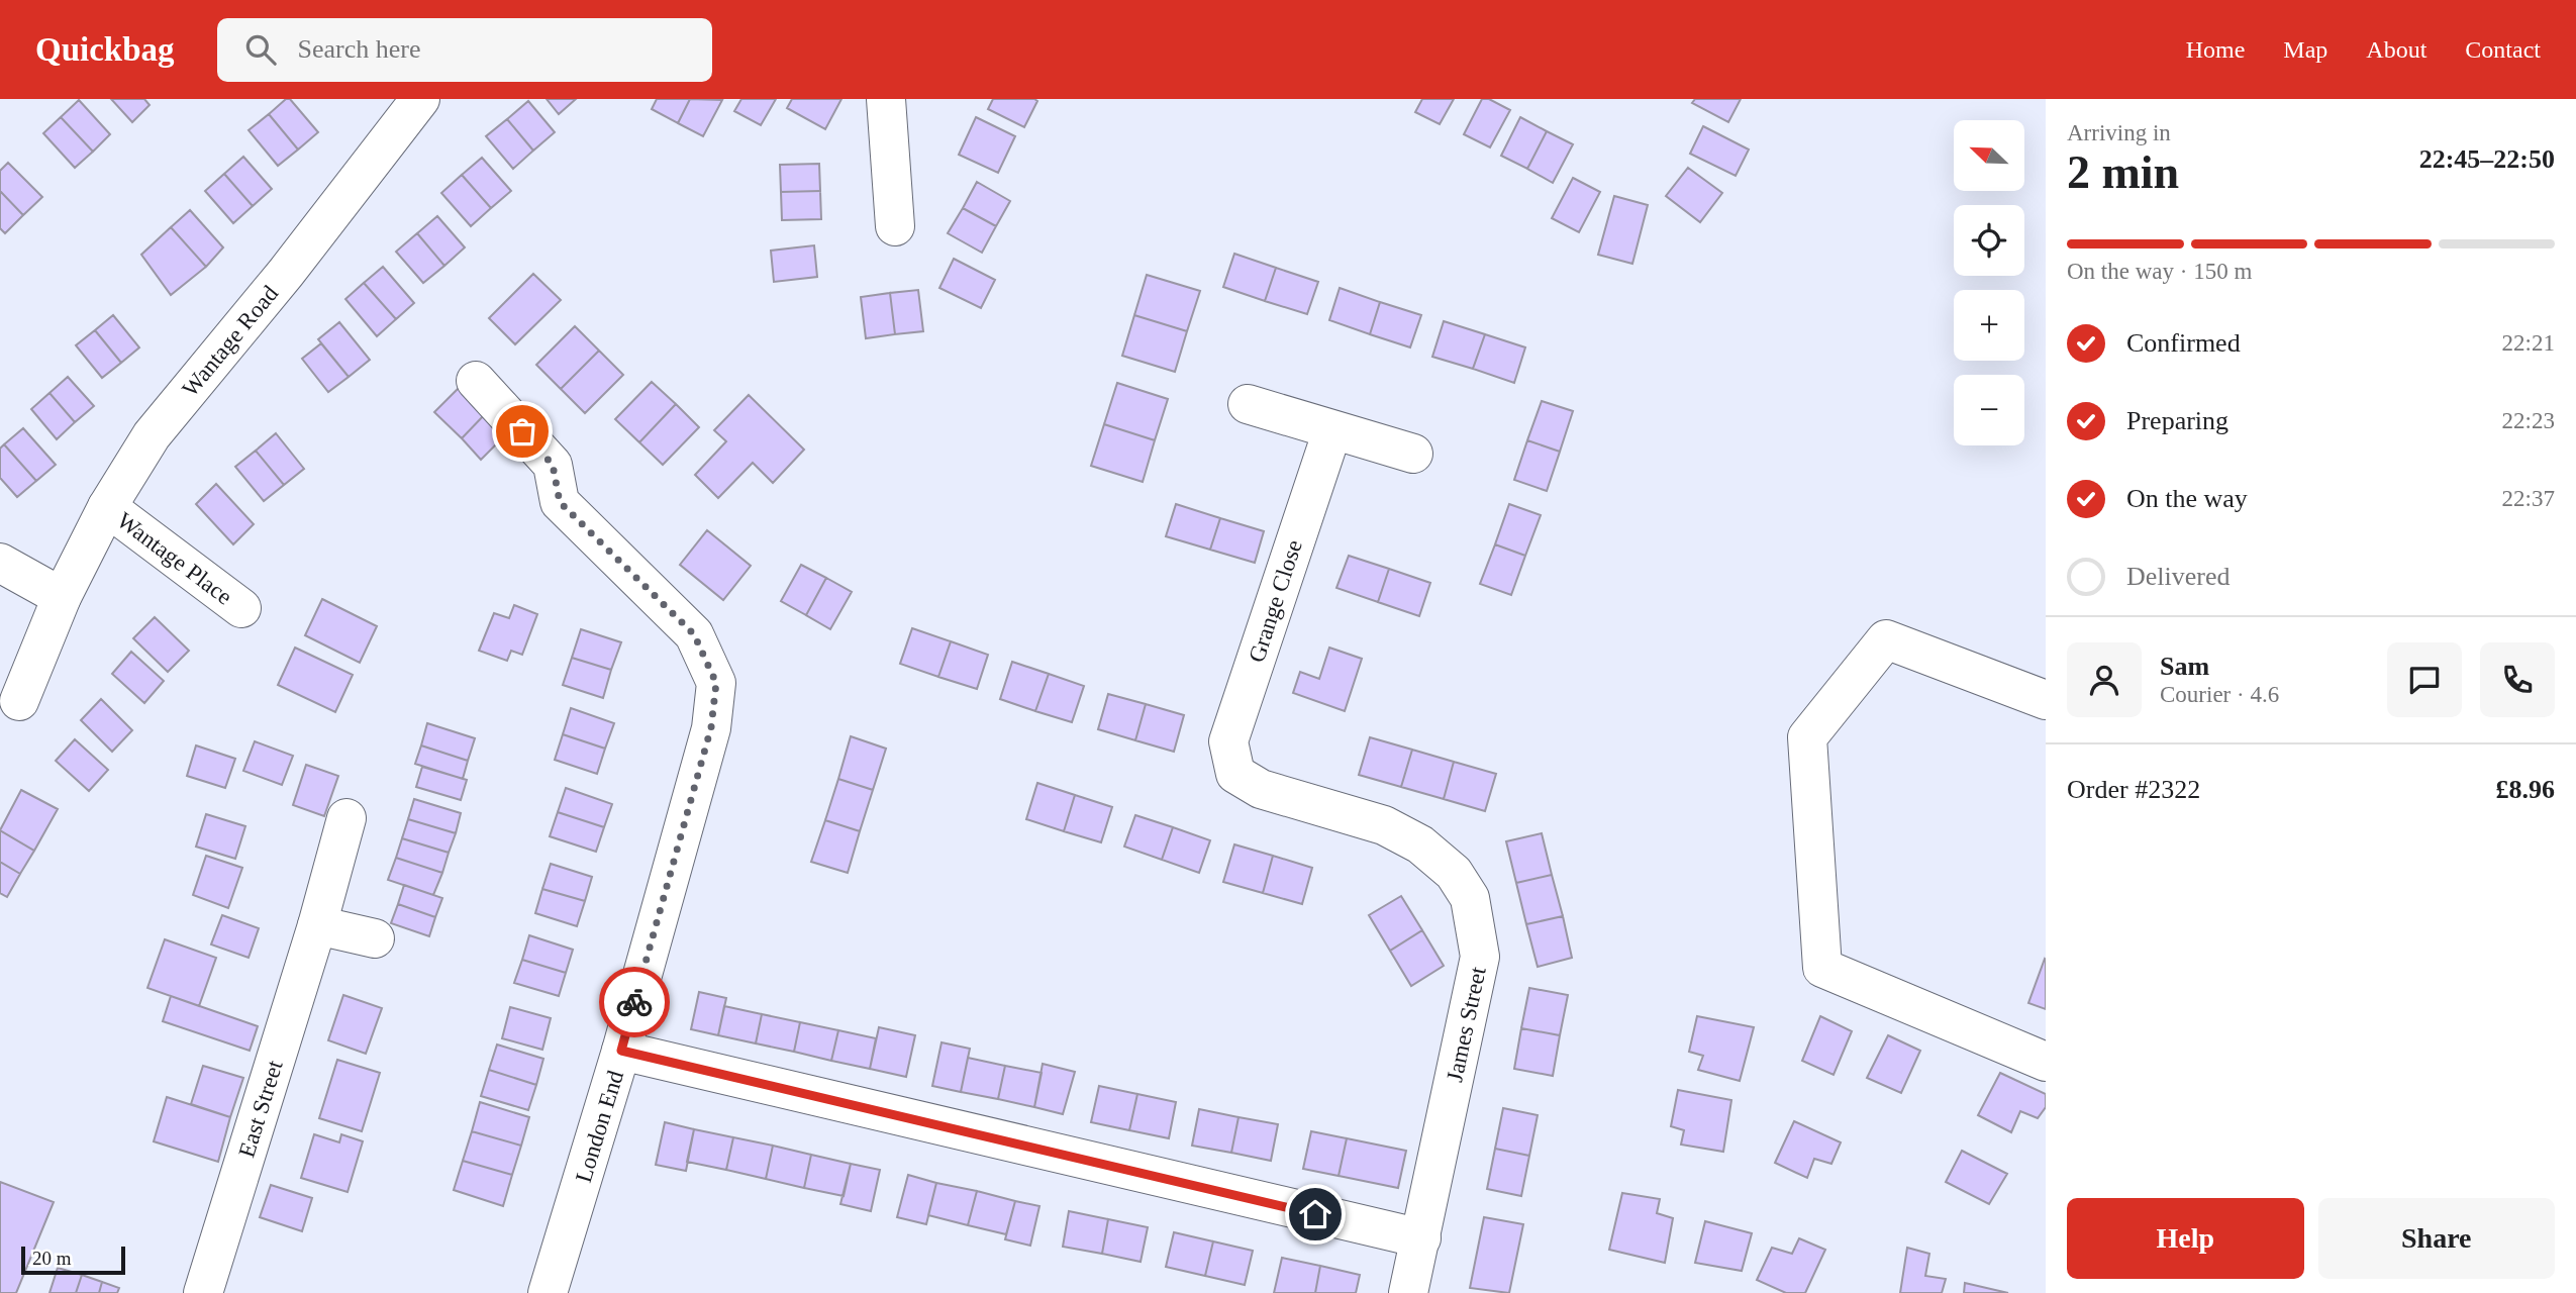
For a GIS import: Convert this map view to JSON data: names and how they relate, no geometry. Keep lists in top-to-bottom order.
{
  "streets": {
    "street": [
      "Wantage Road",
      "Wantage Place",
      "Grange Close",
      "James Street",
      "East Street",
      "London End"
    ]
  },
  "crossings": [
    ["Wantage Road", "Wantage Place"],
    ["Grange Close", "James Street"]
  ],
  "scale_bar": "20 m",
  "north": "top left",
  "page": {
    "header": "Quickbag",
    "search": "Search here",
    "nav": [
      "Home",
      "Map",
      "About",
      "Contact"
    ],
    "heading": ["2 min", "Arriving in", "22:45–22:50"],
    "panel": [
      "Sam",
      "Courier · 4.6",
      "Order #2322",
      "£8.96"
    ],
    "map_buttons": ["+", "−"],
    "bar": "On the way · 150 m",
    "list": [
      ["Confirmed", "22:21"],
      ["Preparing", "22:23"],
      ["On the way", "22:37"],
      "Delivered"
    ],
    "buttons": ["Help", "Share"],
    "scale": "20 m"
  }
}
